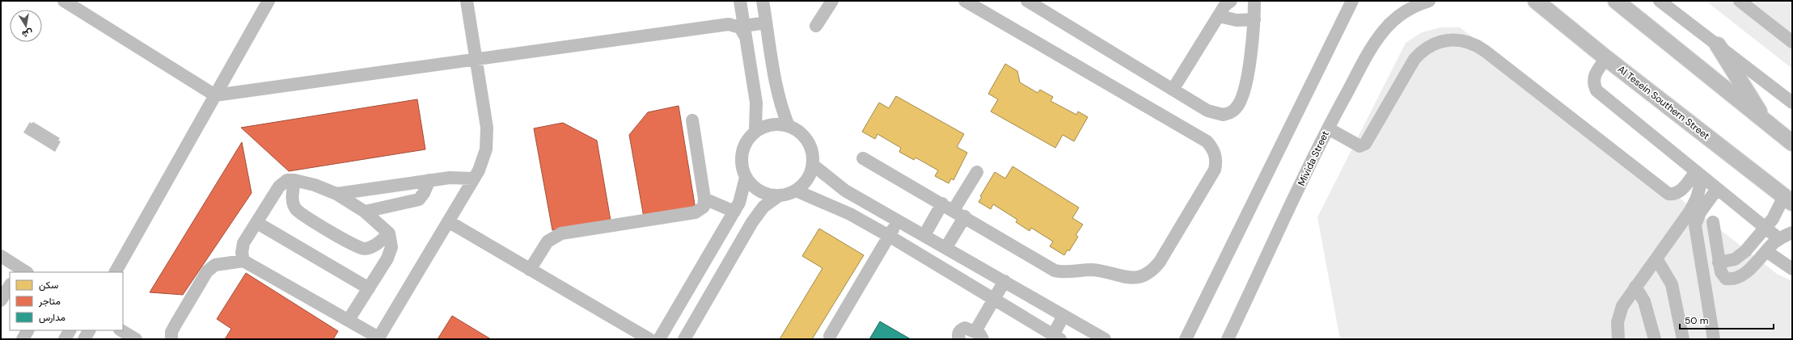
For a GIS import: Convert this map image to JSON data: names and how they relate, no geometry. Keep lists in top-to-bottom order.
{
  "streets": {
    "main road": ["Al Tesein Southern Street"],
    "street": ["Mivida Street"]
  },
  "legend": ["سكن", "متاجر", "مدارس"],
  "scale_bar": "50 m",
  "north": "bottom"
}
